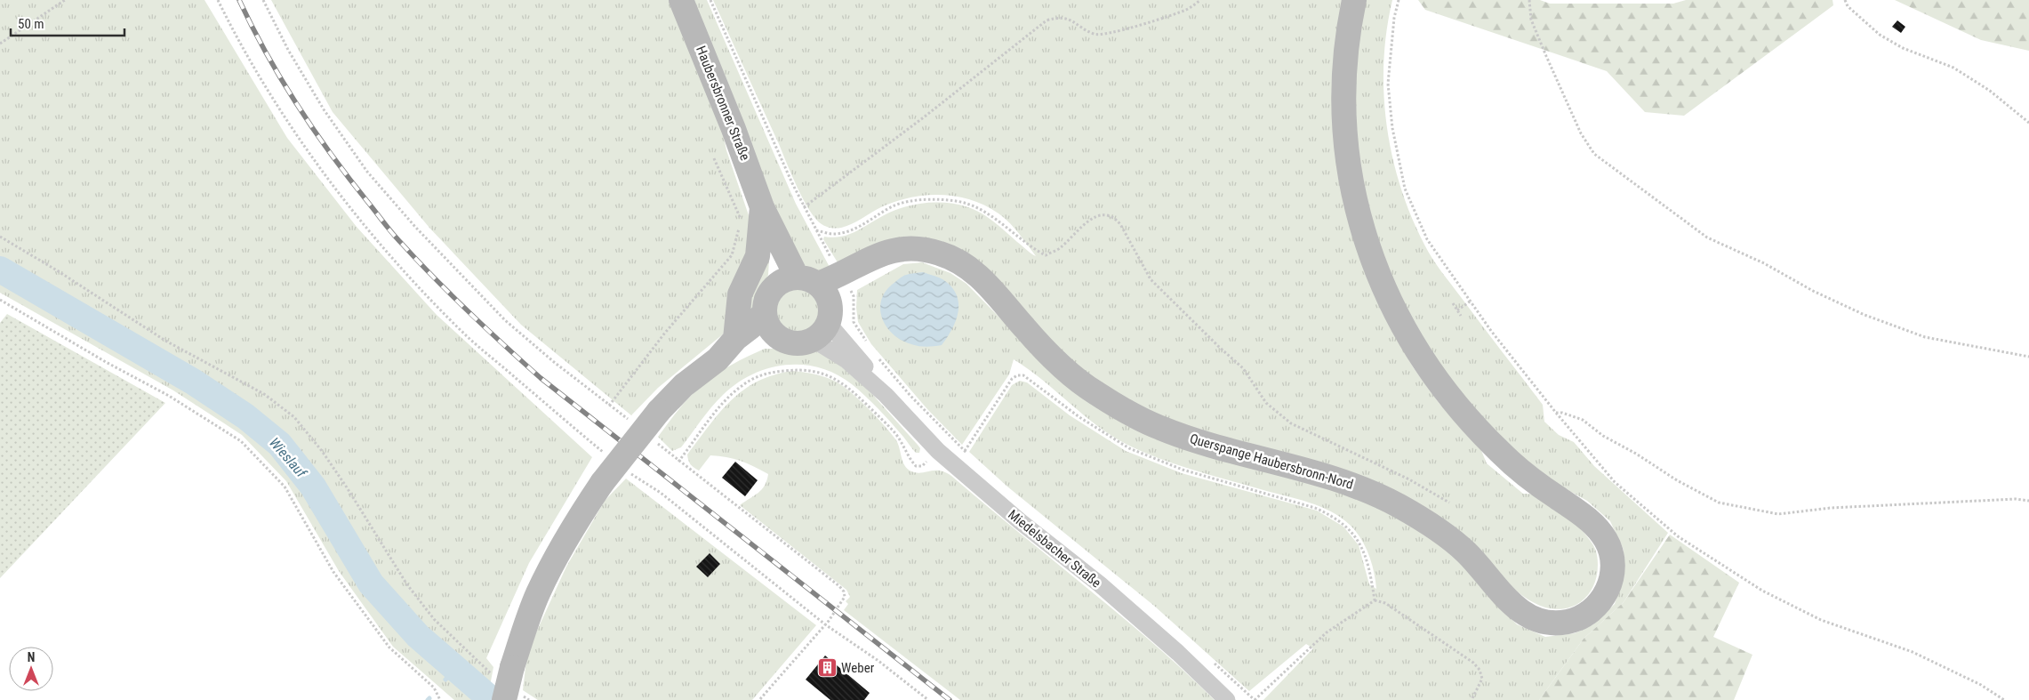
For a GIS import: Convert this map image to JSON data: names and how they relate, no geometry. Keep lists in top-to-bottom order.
{
  "streets": {
    "main road": ["Haubersbronner Straße", "Querspange Haubersbronn-Nord"],
    "street": ["Miedelsbacher Straße"]
  },
  "crossings": [
    ["Haubersbronner Straße", "Querspange Haubersbronn-Nord"]
  ],
  "water": ["Wieslauf"],
  "places": {
    "building": ["Weber"]
  },
  "scale_bar": "50 m",
  "north": "top"
}
